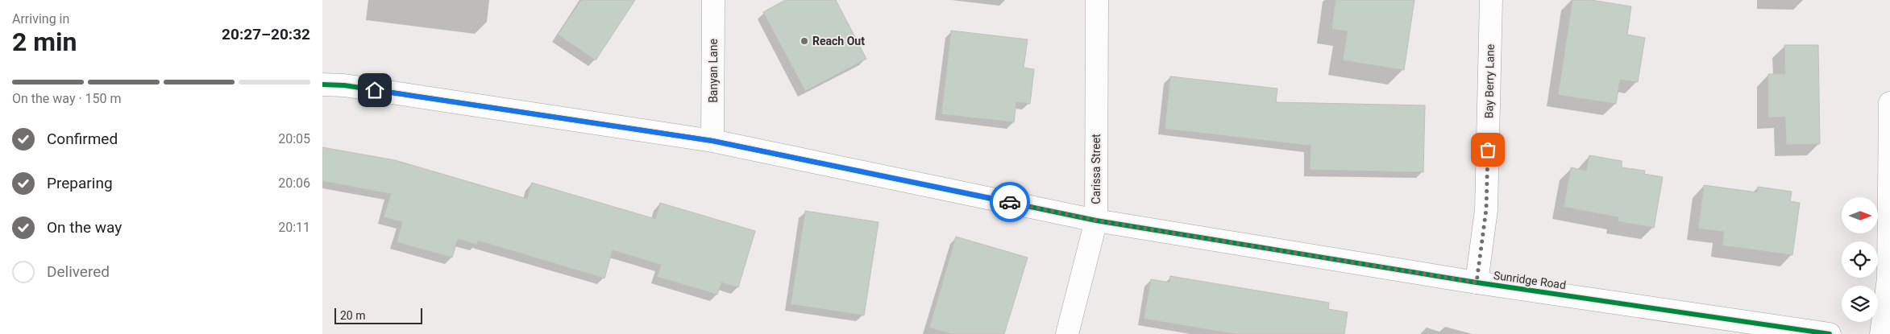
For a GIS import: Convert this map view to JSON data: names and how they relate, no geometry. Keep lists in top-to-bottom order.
{
  "streets": {
    "street": [
      "Banyan Lane",
      "Bay Berry Lane",
      "Carissa Street",
      "Sunridge Road"
    ]
  },
  "crossings": [
    ["Banyan Lane", "Sunridge Road"],
    ["Bay Berry Lane", "Sunridge Road"],
    ["Carissa Street", "Sunridge Road"]
  ],
  "places": ["Reach Out"],
  "scale_bar": "20 m",
  "north": "right",
  "page": {
    "heading": ["2 min", "Arriving in", "20:27–20:32"],
    "bar": "On the way · 150 m",
    "list": [
      ["Confirmed", "20:05"],
      ["Preparing", "20:06"],
      ["On the way", "20:11"],
      "Delivered"
    ],
    "scale": "20 m"
  }
}
